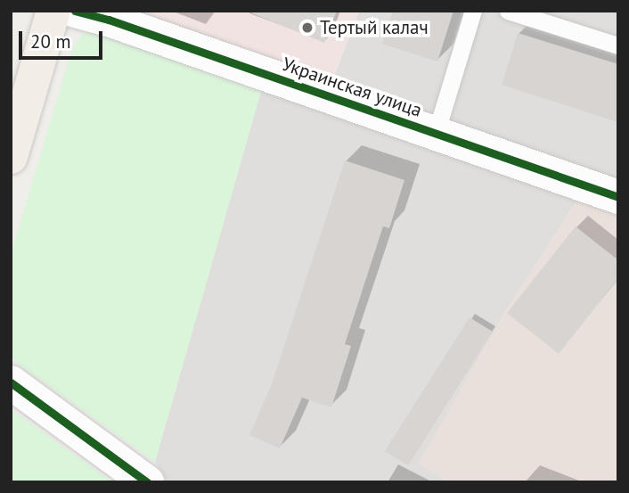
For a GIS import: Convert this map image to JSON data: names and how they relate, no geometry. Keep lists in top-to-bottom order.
{
  "streets": {
    "street": ["Украинская улица"]
  },
  "places": ["Тертый калач"],
  "scale_bar": "20 m"
}
